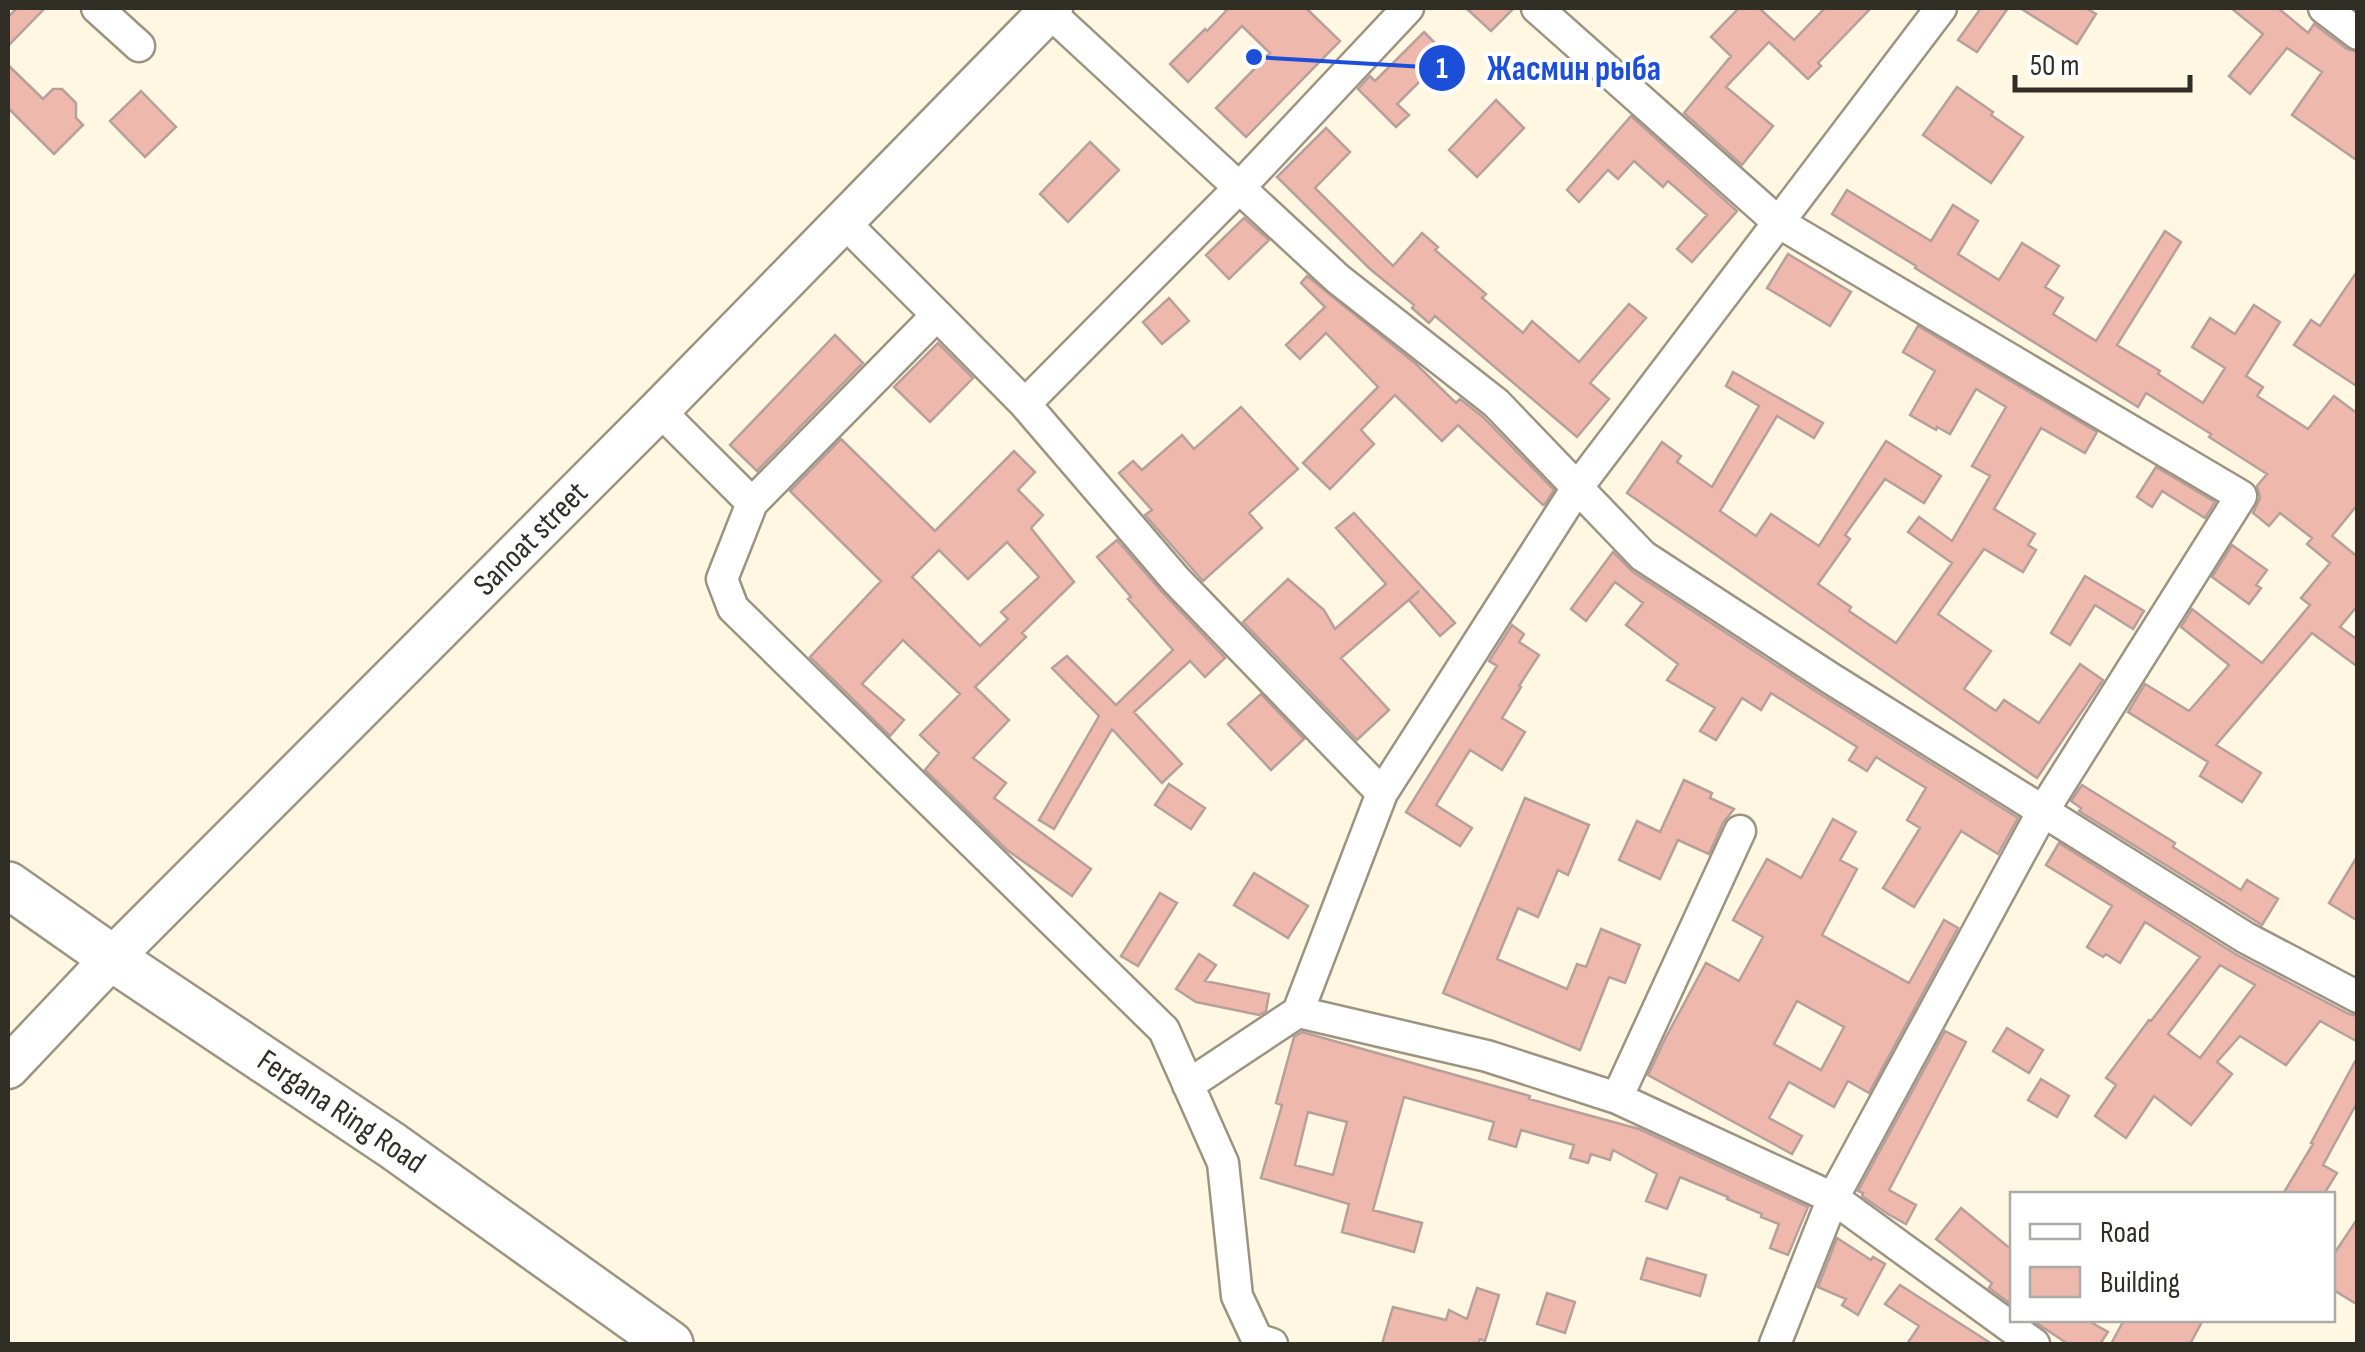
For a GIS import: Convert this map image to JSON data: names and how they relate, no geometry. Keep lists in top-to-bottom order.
{
  "streets": {
    "highway": ["Fergana Ring Road"],
    "main road": ["Sanoat street"]
  },
  "crossings": [
    ["Sanoat street", "Fergana Ring Road"]
  ],
  "places": ["Жасмин рыба"],
  "legend": ["Road", "Building"],
  "scale_bar": "50 m"
}
